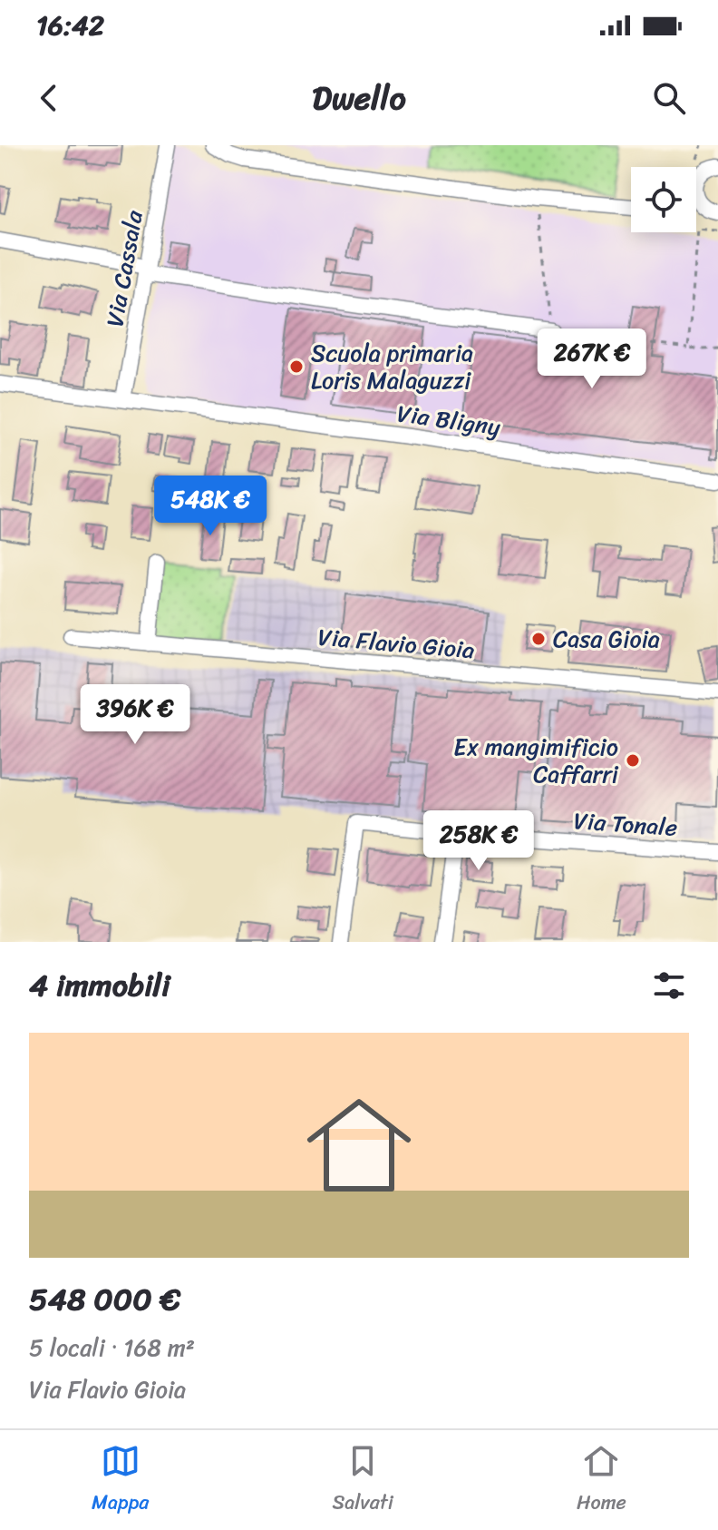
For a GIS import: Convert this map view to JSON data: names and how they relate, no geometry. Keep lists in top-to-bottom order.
{
  "streets": {
    "street": [
      "Via Cassala",
      "Via Bligny",
      "Via Flavio Gioia",
      "Via Tonale"
    ]
  },
  "crossings": [
    ["Via Cassala", "Via Bligny"]
  ],
  "places": ["Scuola primaria Loris Malaguzzi", "Casa Gioia", "Ex mangimificio Caffarri"],
  "page": {
    "status": "16:42",
    "header": "Dwello",
    "price": [
      "267K €",
      "548K €",
      "396K €",
      "258K €"
    ],
    "heading": "4 immobili",
    "list": [
      {
        "name": "548 000 €",
        "note": "5 locali · 168 m² · Via Flavio Gioia"
      }
    ],
    "tabs": ["Mappa", "Salvati", "Home"]
  }
}
